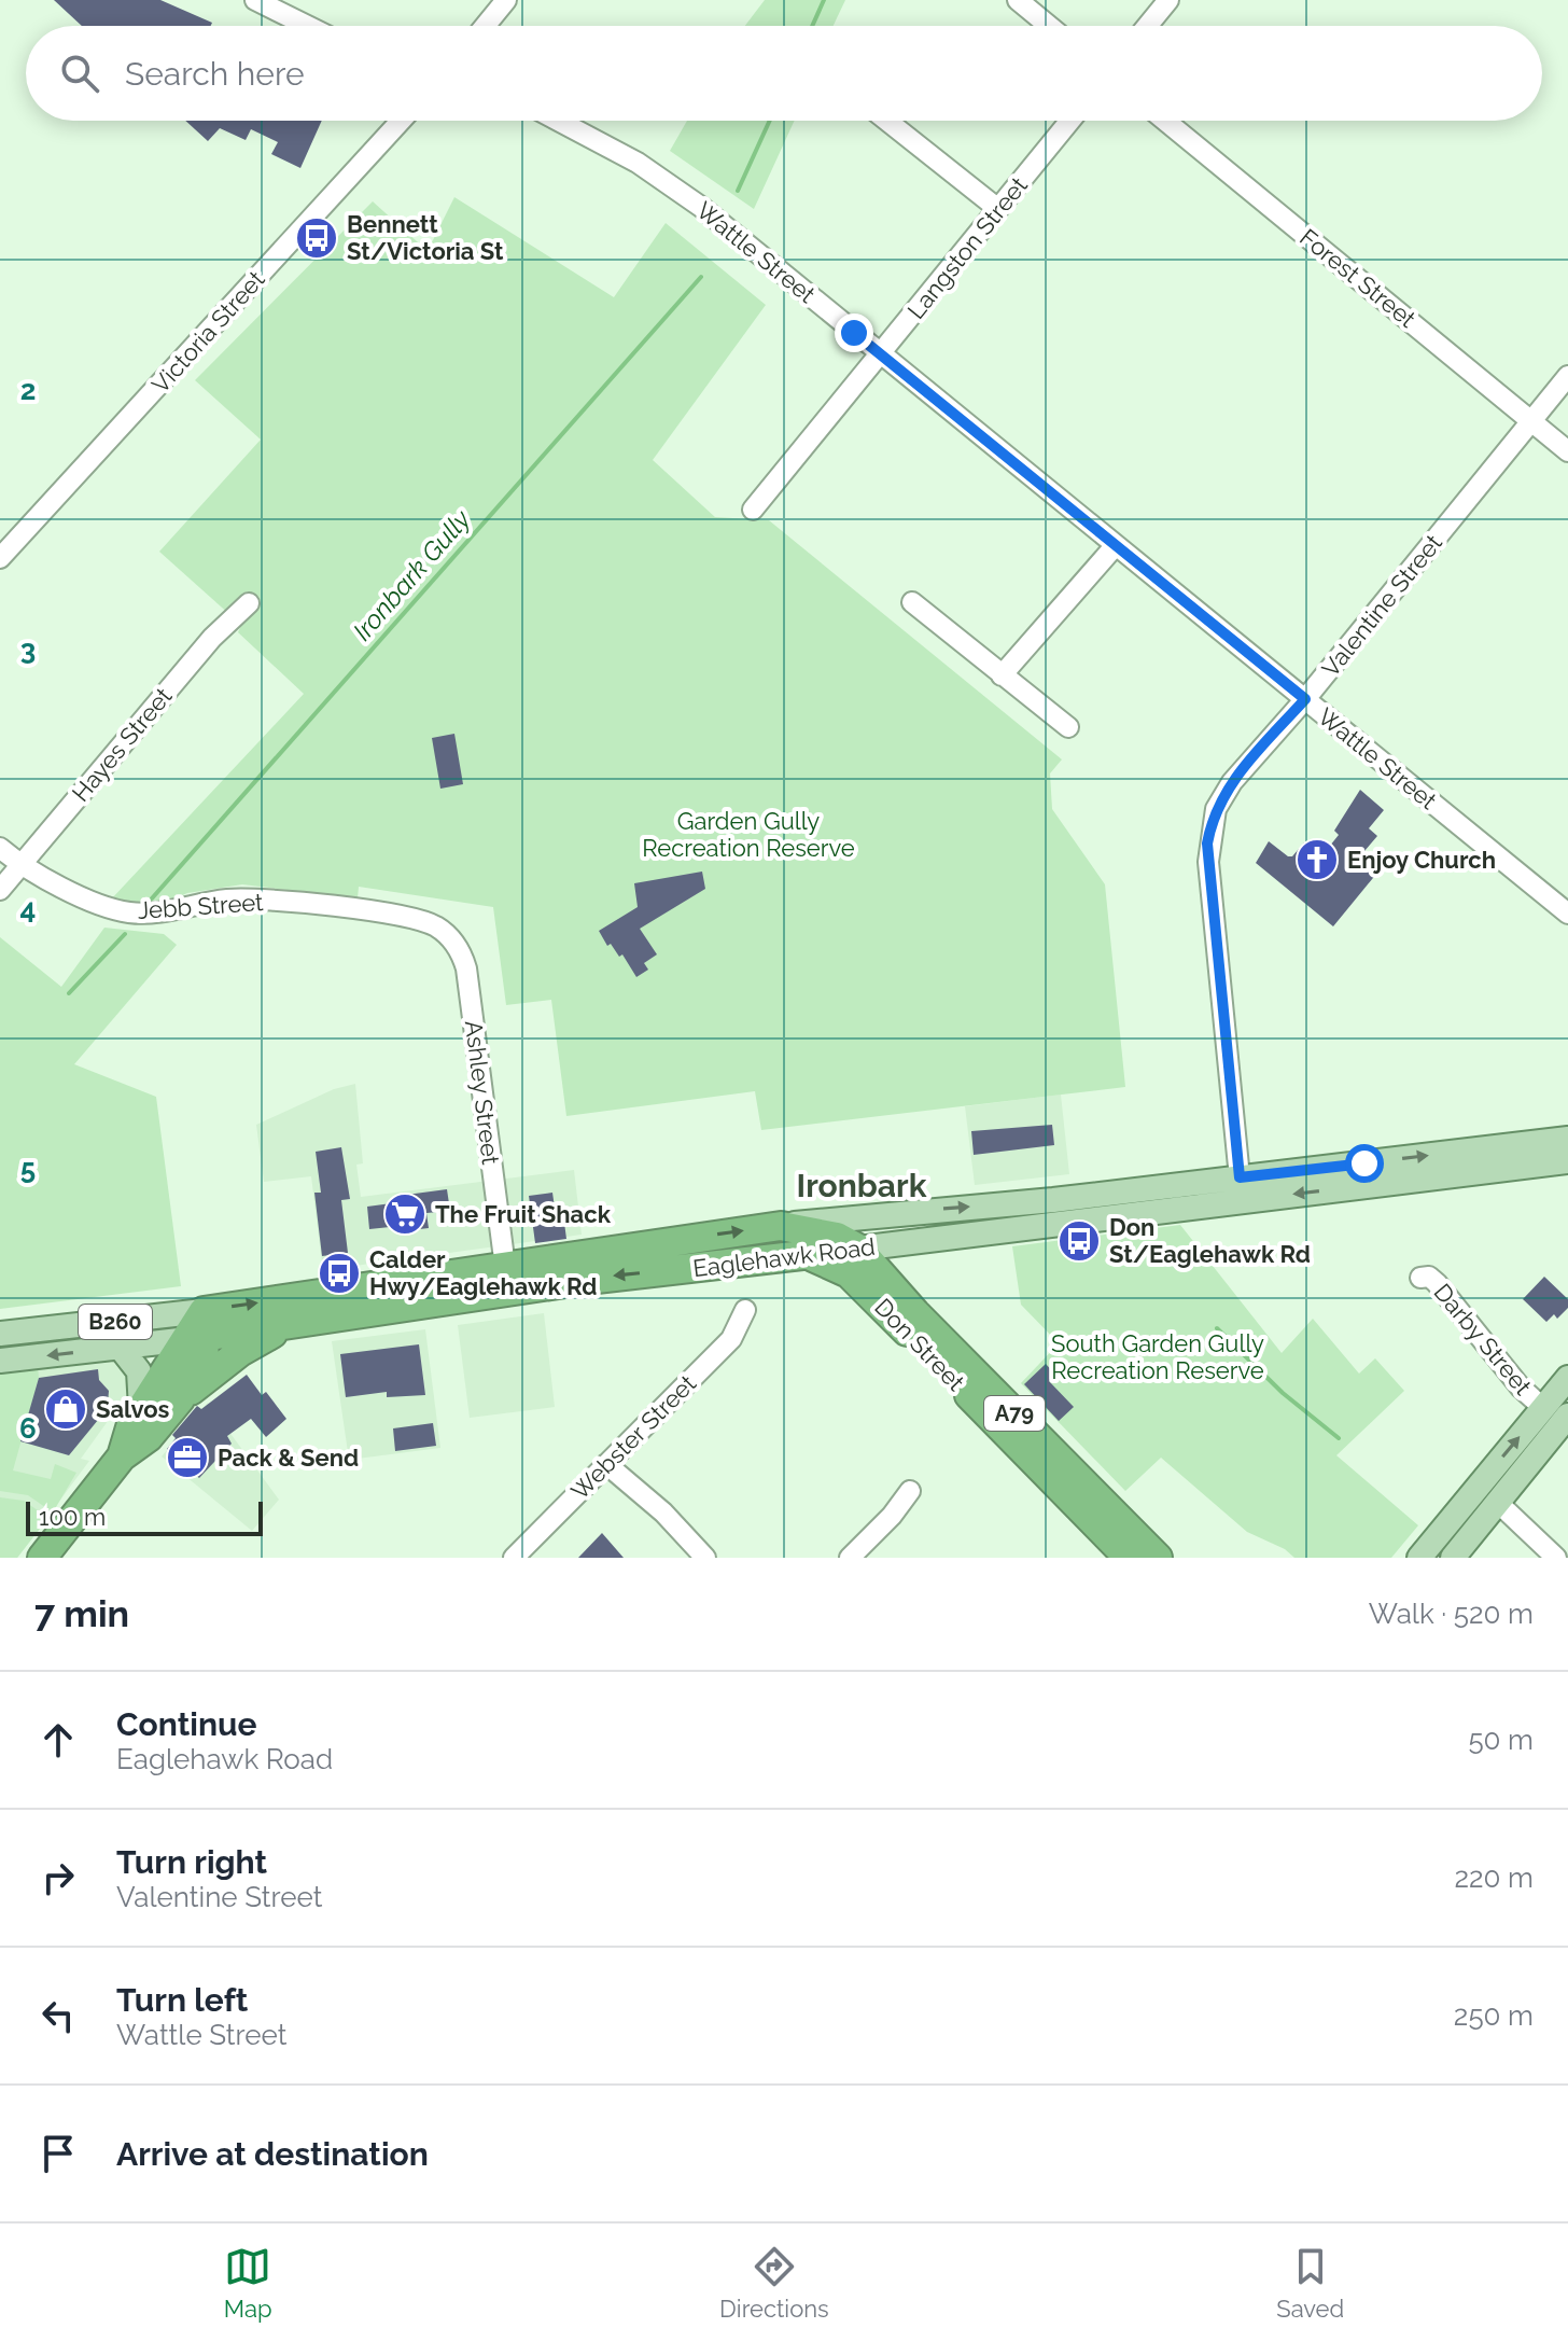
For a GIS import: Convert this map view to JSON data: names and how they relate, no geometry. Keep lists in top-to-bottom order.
{
  "streets": {
    "highway": ["Eaglehawk Road", "Don Street", "A79"],
    "main road": ["B260"],
    "street": [
      "Langston Street",
      "Wattle Street",
      "Forest Street",
      "Victoria Street",
      "Valentine Street",
      "Hayes Street",
      "Jebb Street",
      "Ashley Street",
      "Darby Street",
      "Webster Street"
    ]
  },
  "crossings": [
    ["Langston Street", "Wattle Street"],
    ["Wattle Street", "Valentine Street"],
    ["Forest Street", "Valentine Street"],
    ["Valentine Street", "Eaglehawk Road"],
    ["Hayes Street", "Jebb Street"],
    ["Jebb Street", "Ashley Street"],
    ["Ashley Street", "Eaglehawk Road"],
    ["Eaglehawk Road", "Don Street"]
  ],
  "districts": ["Ironbark"],
  "water": ["Ironbark Gully"],
  "parks": ["Garden Gully Recreation Reserve", "South Garden Gully Recreation Reserve"],
  "places": {
    "bus stop": ["Bennett St/Victoria St", "Don St/Eaglehawk Rd", "Calder Hwy/Eaglehawk Rd"],
    "church": ["Enjoy Church"],
    "supermarket": ["The Fruit Shack"],
    "shop": ["Salvos"],
    "office": ["Pack & Send"]
  },
  "scale_bar": "100 m",
  "page": {
    "search": "Search here",
    "scale": "100 m",
    "heading": ["7 min", "Walk · 520 m"],
    "list": [
      ["Continue", "Eaglehawk Road", "50 m"],
      ["Turn right", "Valentine Street", "220 m"],
      ["Turn left", "Wattle Street", "250 m"],
      "Arrive at destination"
    ],
    "nav": ["Map", "Directions", "Saved"]
  },
  "grid": {
    "rows": [
      "2",
      "3",
      "4",
      "5",
      "6"
    ]
  }
}
